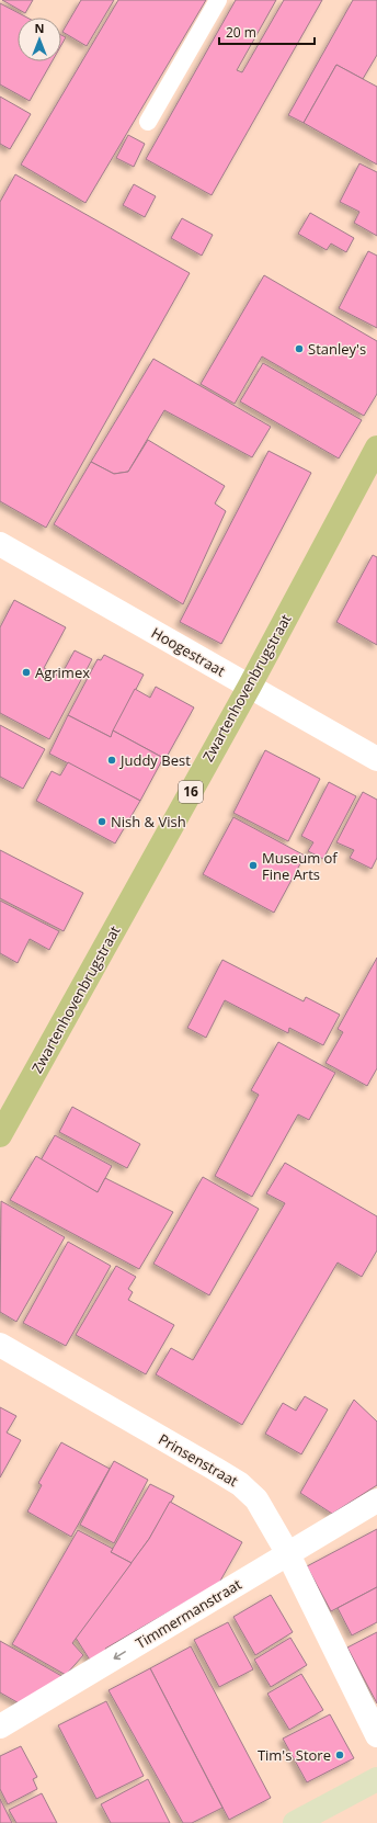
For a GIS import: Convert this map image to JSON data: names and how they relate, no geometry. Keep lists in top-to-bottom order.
{
  "streets": {
    "main road": ["Zwartenhovenbrugstraat", "16"],
    "street": ["Hoogestraat", "Prinsenstraat", "Timmermanstraat"]
  },
  "crossings": [
    ["Hoogestraat", "Zwartenhovenbrugstraat"],
    ["Prinsenstraat", "Timmermanstraat"]
  ],
  "one_way": ["Timmermanstraat"],
  "places": [
    "Stanley's",
    "Agrimex",
    "Juddy Best",
    "Nish & Vish",
    "Museum of Fine Arts",
    "Tim's Store"
  ],
  "scale_bar": "20 m",
  "north": "top"
}
